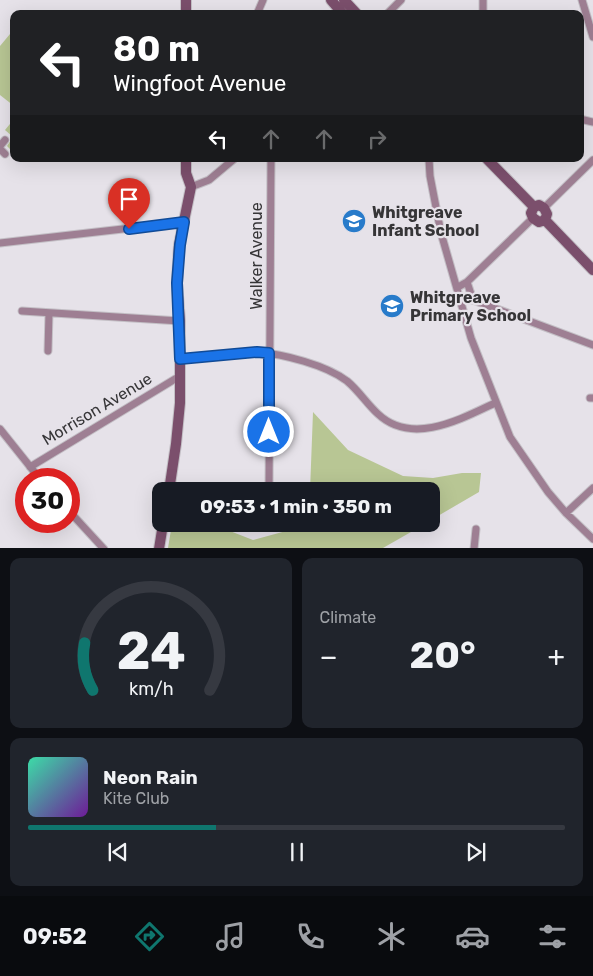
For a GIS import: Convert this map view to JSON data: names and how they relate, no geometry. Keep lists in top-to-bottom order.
{
  "streets": {
    "street": ["Walker Avenue", "Morrison Avenue"]
  },
  "places": {
    "school or university": ["Whitgreave Infant School", "Whitgreave Primary School"]
  },
  "page": {
    "turn": ["80 m", "Wingfoot Avenue"],
    "limit": "30",
    "trip": "09:53 · 1 min · 350 m",
    "tile": "Climate",
    "heat": ["−", "20°", "+"],
    "song": ["Neon Rain", "Kite Club"],
    "tabs": "09:52",
    "gauge": ["24", "km/h"]
  }
}
